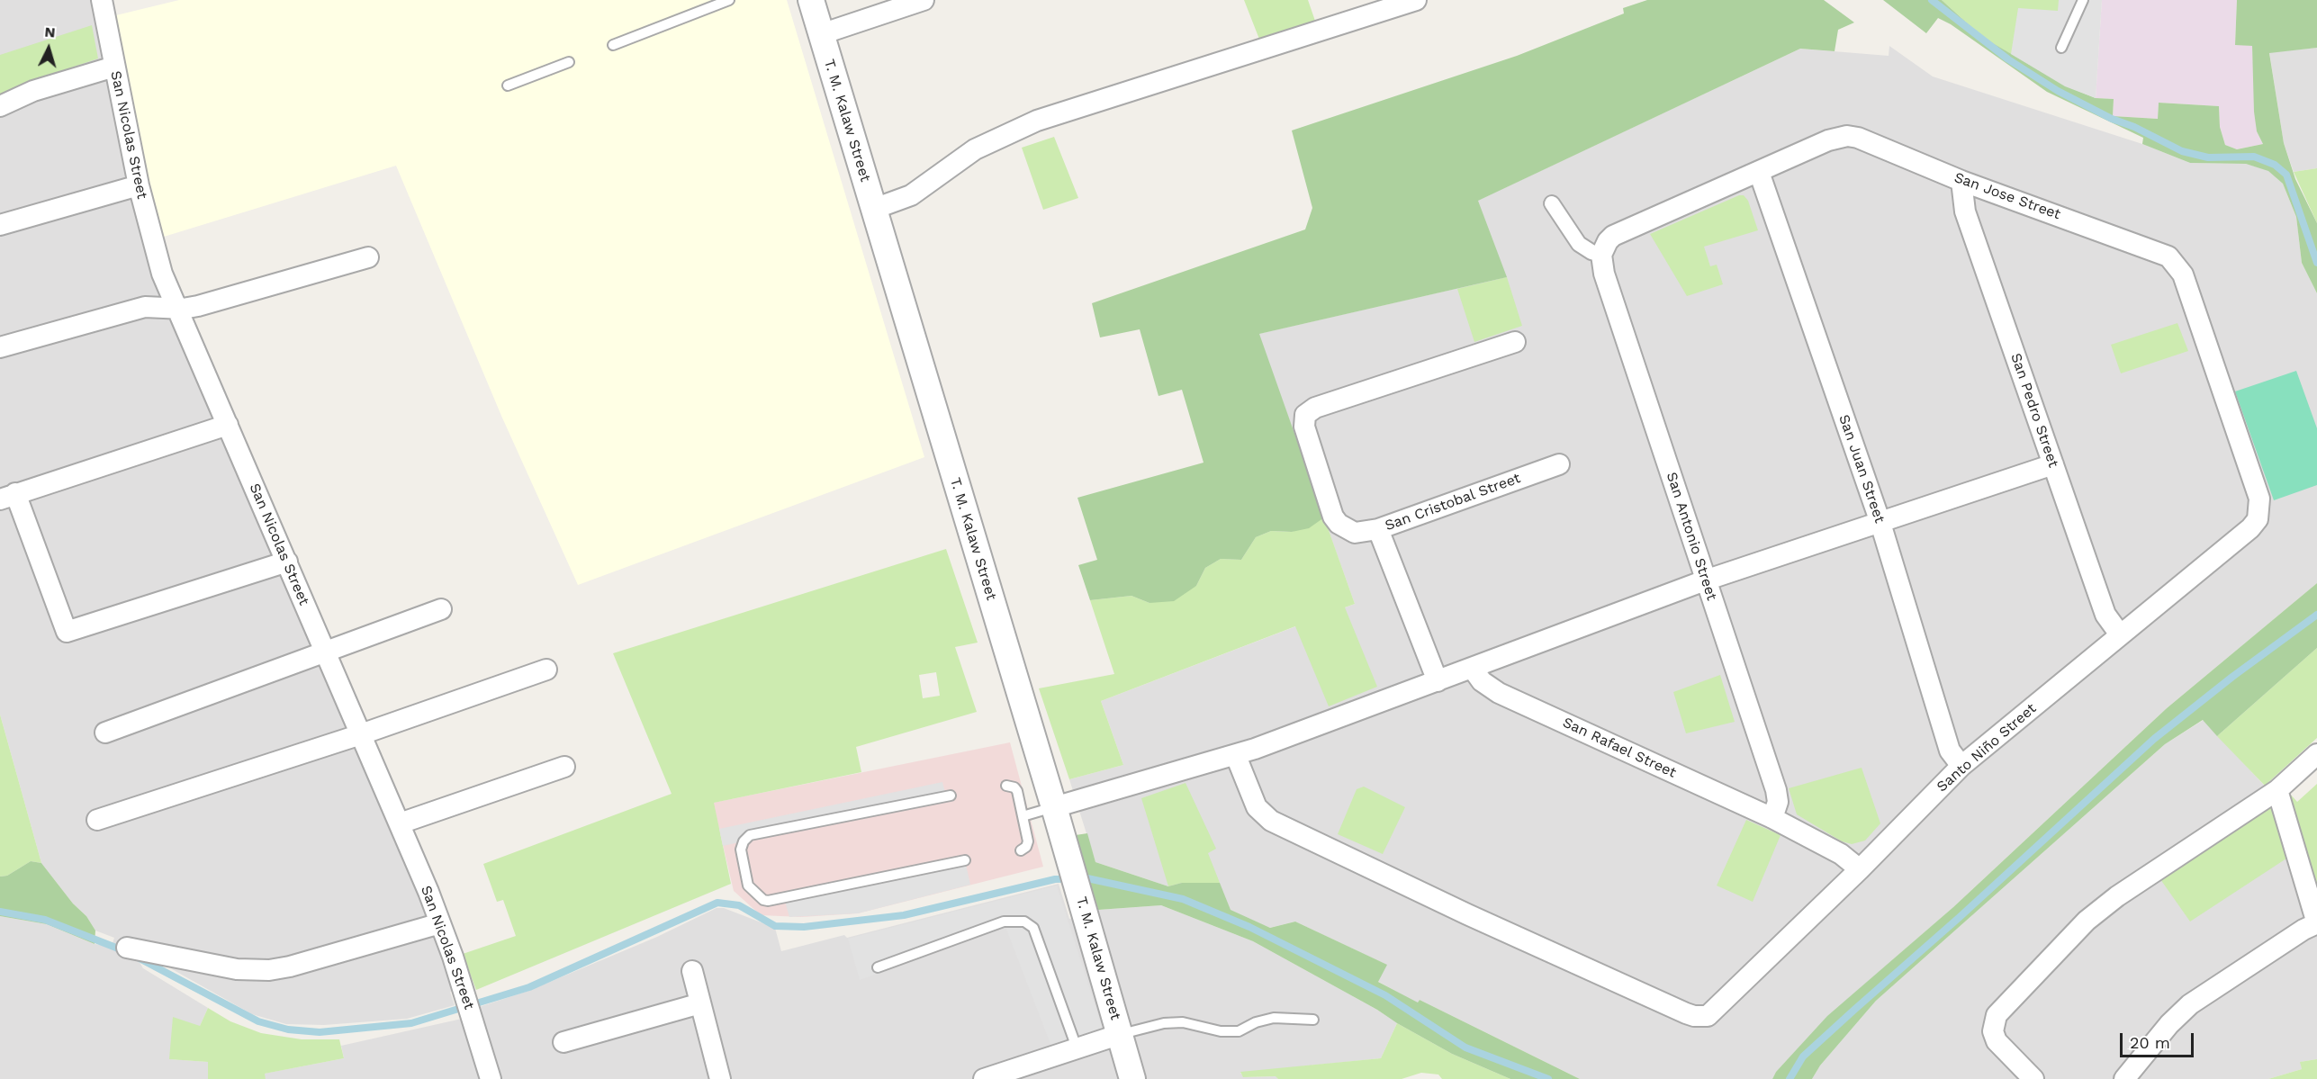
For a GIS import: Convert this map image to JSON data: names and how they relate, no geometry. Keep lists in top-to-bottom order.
{
  "streets": {
    "street": [
      "T. M. Kalaw Street",
      "San Nicolas Street",
      "San Jose Street",
      "San Pedro Street",
      "San Juan Street",
      "San Cristobal Street",
      "San Antonio Street",
      "San Rafael Street",
      "Santo Niño Street"
    ]
  },
  "crossings": [
    ["San Jose Street", "San Pedro Street"],
    ["San Jose Street", "San Juan Street"],
    ["San Jose Street", "San Antonio Street"],
    ["San Jose Street", "Santo Niño Street"],
    ["San Pedro Street", "Santo Niño Street"],
    ["San Juan Street", "Santo Niño Street"],
    ["San Antonio Street", "San Rafael Street"],
    ["San Rafael Street", "Santo Niño Street"]
  ],
  "scale_bar": "20 m",
  "north": "top"
}
